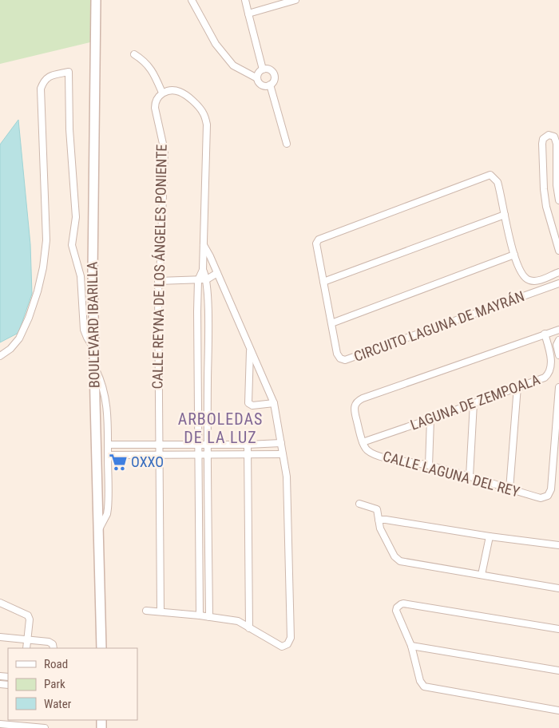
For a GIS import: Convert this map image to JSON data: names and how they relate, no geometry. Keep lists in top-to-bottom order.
{
  "streets": {
    "street": [
      "CALLE REYNA DE LOS ÁNGELES PONIENTE",
      "BOULEVARD IBARILLA",
      "CIRCUITO LAGUNA DE MAYRÁN",
      "LAGUNA DE ZEMPOALA",
      "CALLE LAGUNA DEL REY"
    ]
  },
  "crossings": [
    ["LAGUNA DE ZEMPOALA", "CALLE LAGUNA DEL REY"]
  ],
  "districts": ["ARBOLEDAS DE LA LUZ"],
  "places": {
    "supermarket": ["OXXO"]
  },
  "legend": ["Road", "Park", "Water"]
}
